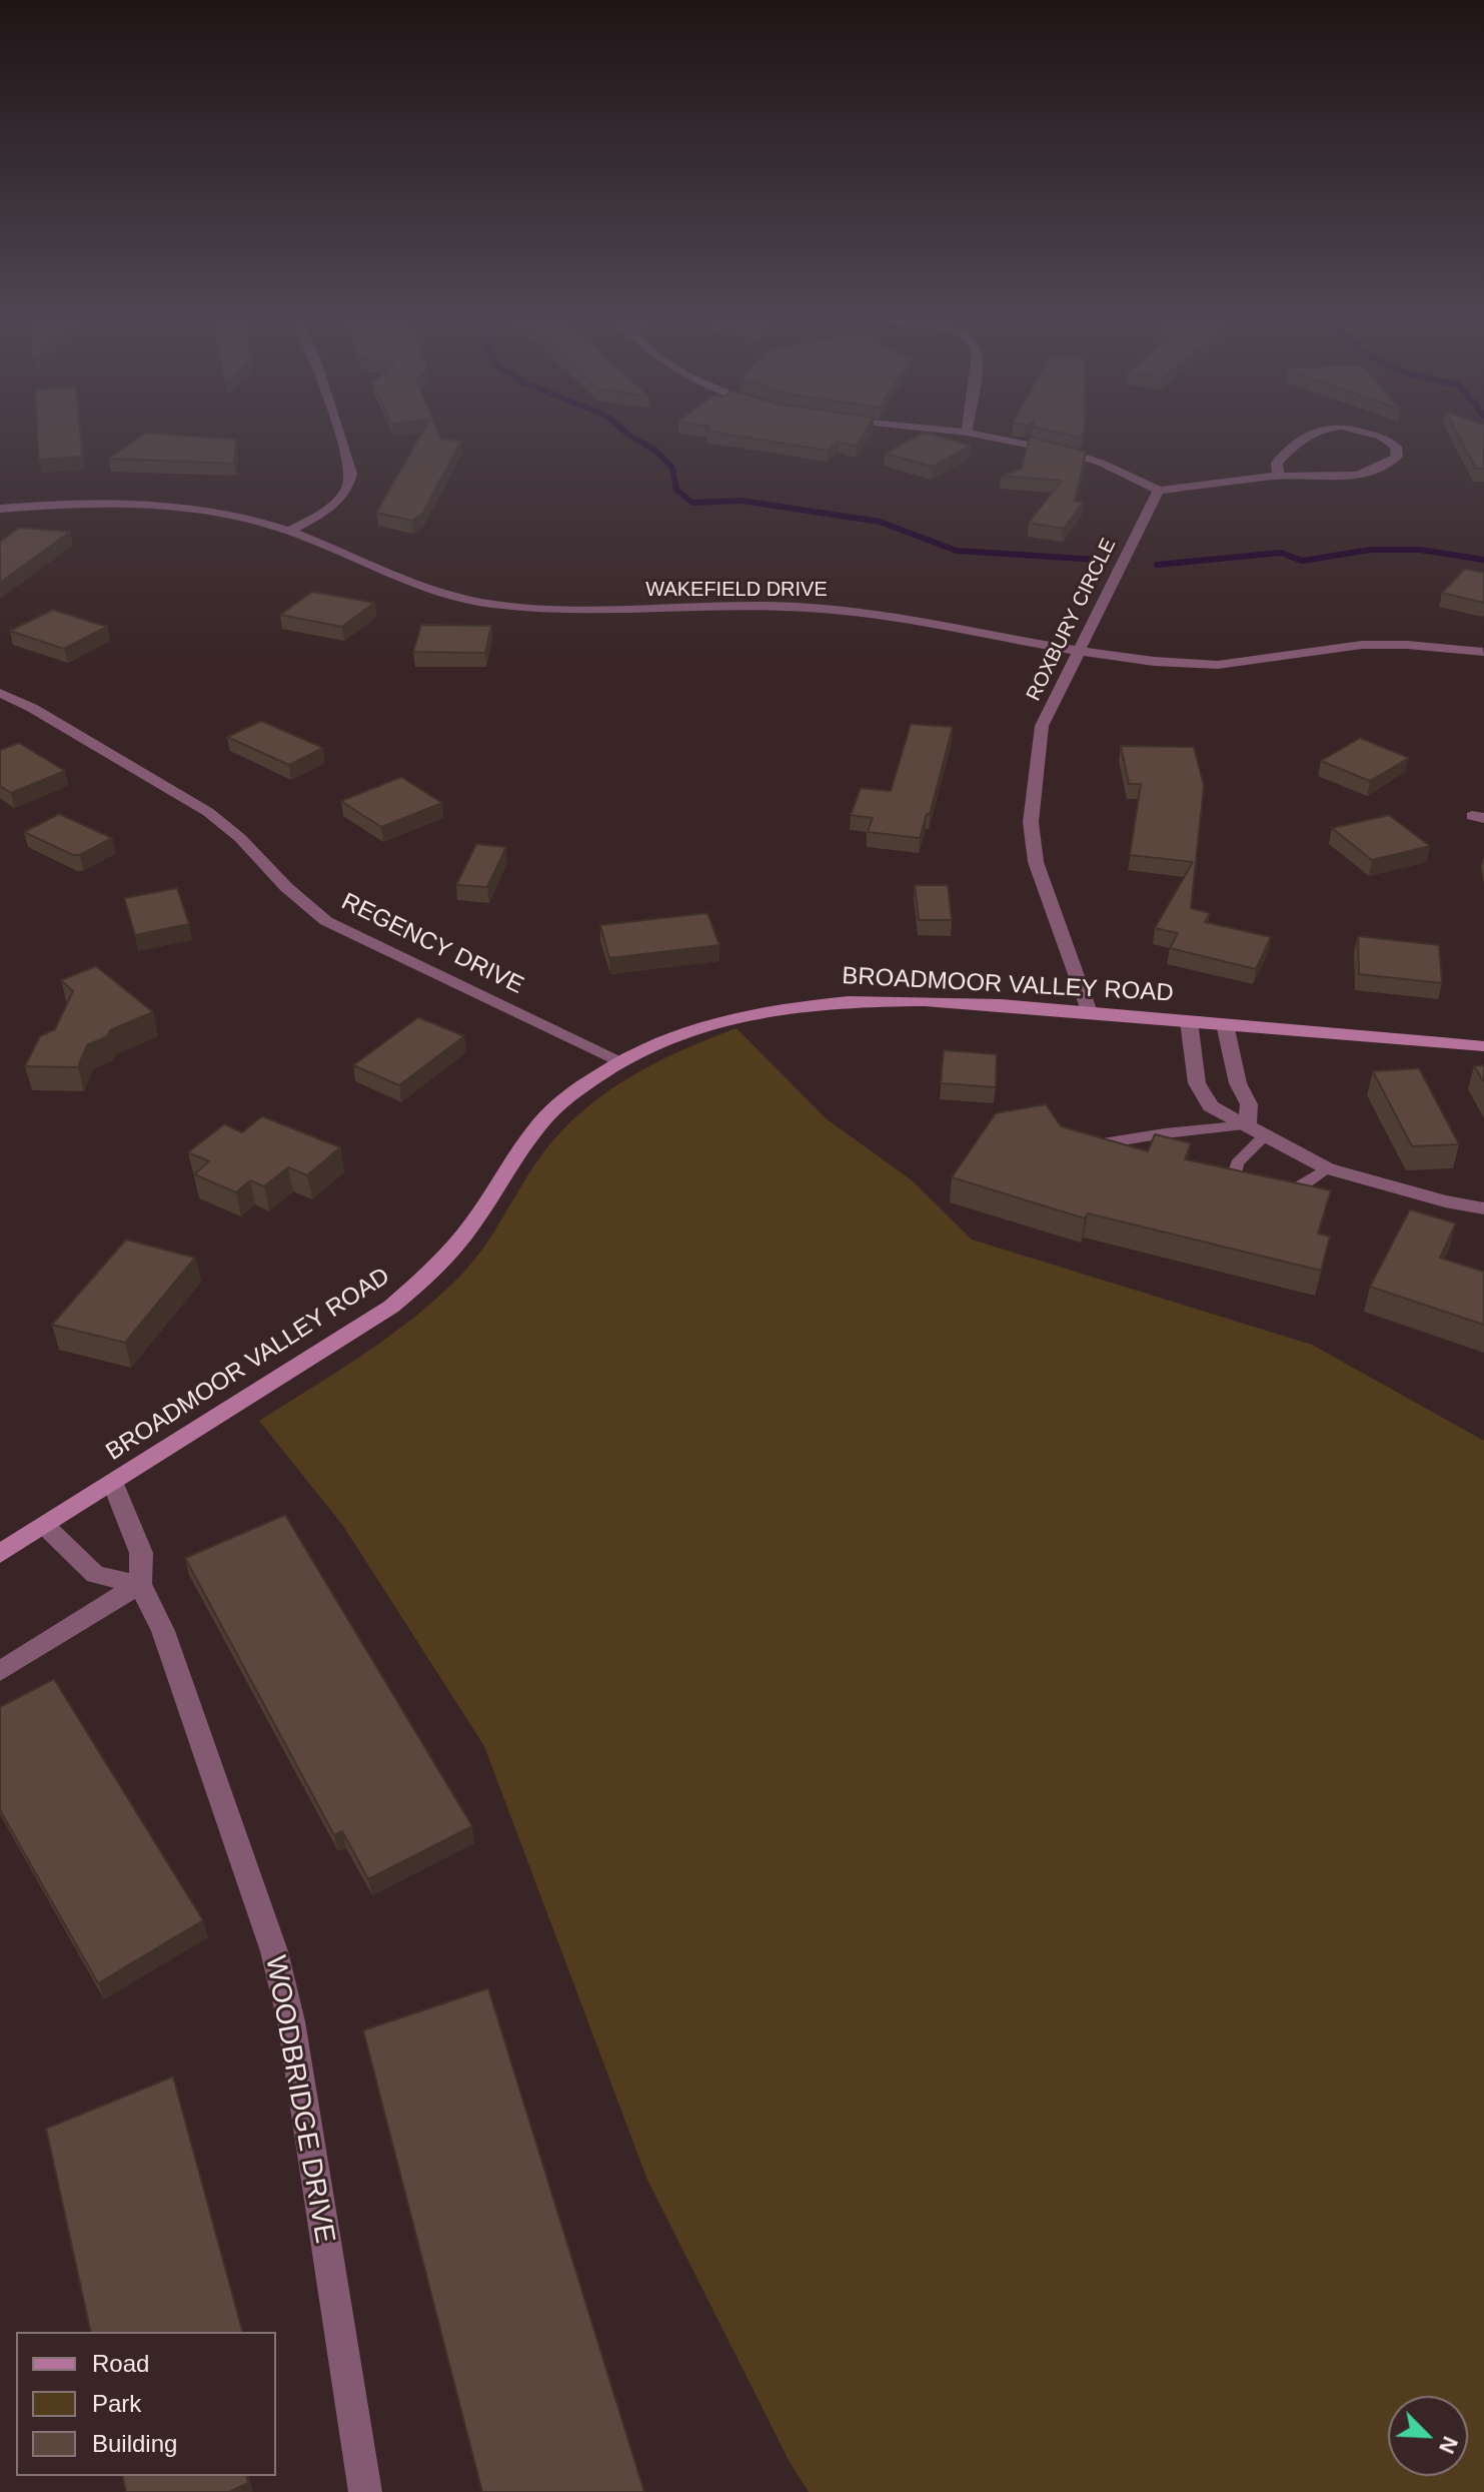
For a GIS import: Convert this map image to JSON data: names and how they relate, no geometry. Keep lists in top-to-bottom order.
{
  "streets": {
    "street": [
      "WAKEFIELD DRIVE",
      "ROXBURY CIRCLE",
      "REGENCY DRIVE",
      "BROADMOOR VALLEY ROAD",
      "WOODBRIDGE DRIVE"
    ]
  },
  "crossings": [
    ["WAKEFIELD DRIVE", "ROXBURY CIRCLE"],
    ["ROXBURY CIRCLE", "BROADMOOR VALLEY ROAD"],
    ["REGENCY DRIVE", "BROADMOOR VALLEY ROAD"],
    ["BROADMOOR VALLEY ROAD", "WOODBRIDGE DRIVE"]
  ],
  "legend": ["Road", "Park", "Building"],
  "north": "bottom right"
}
